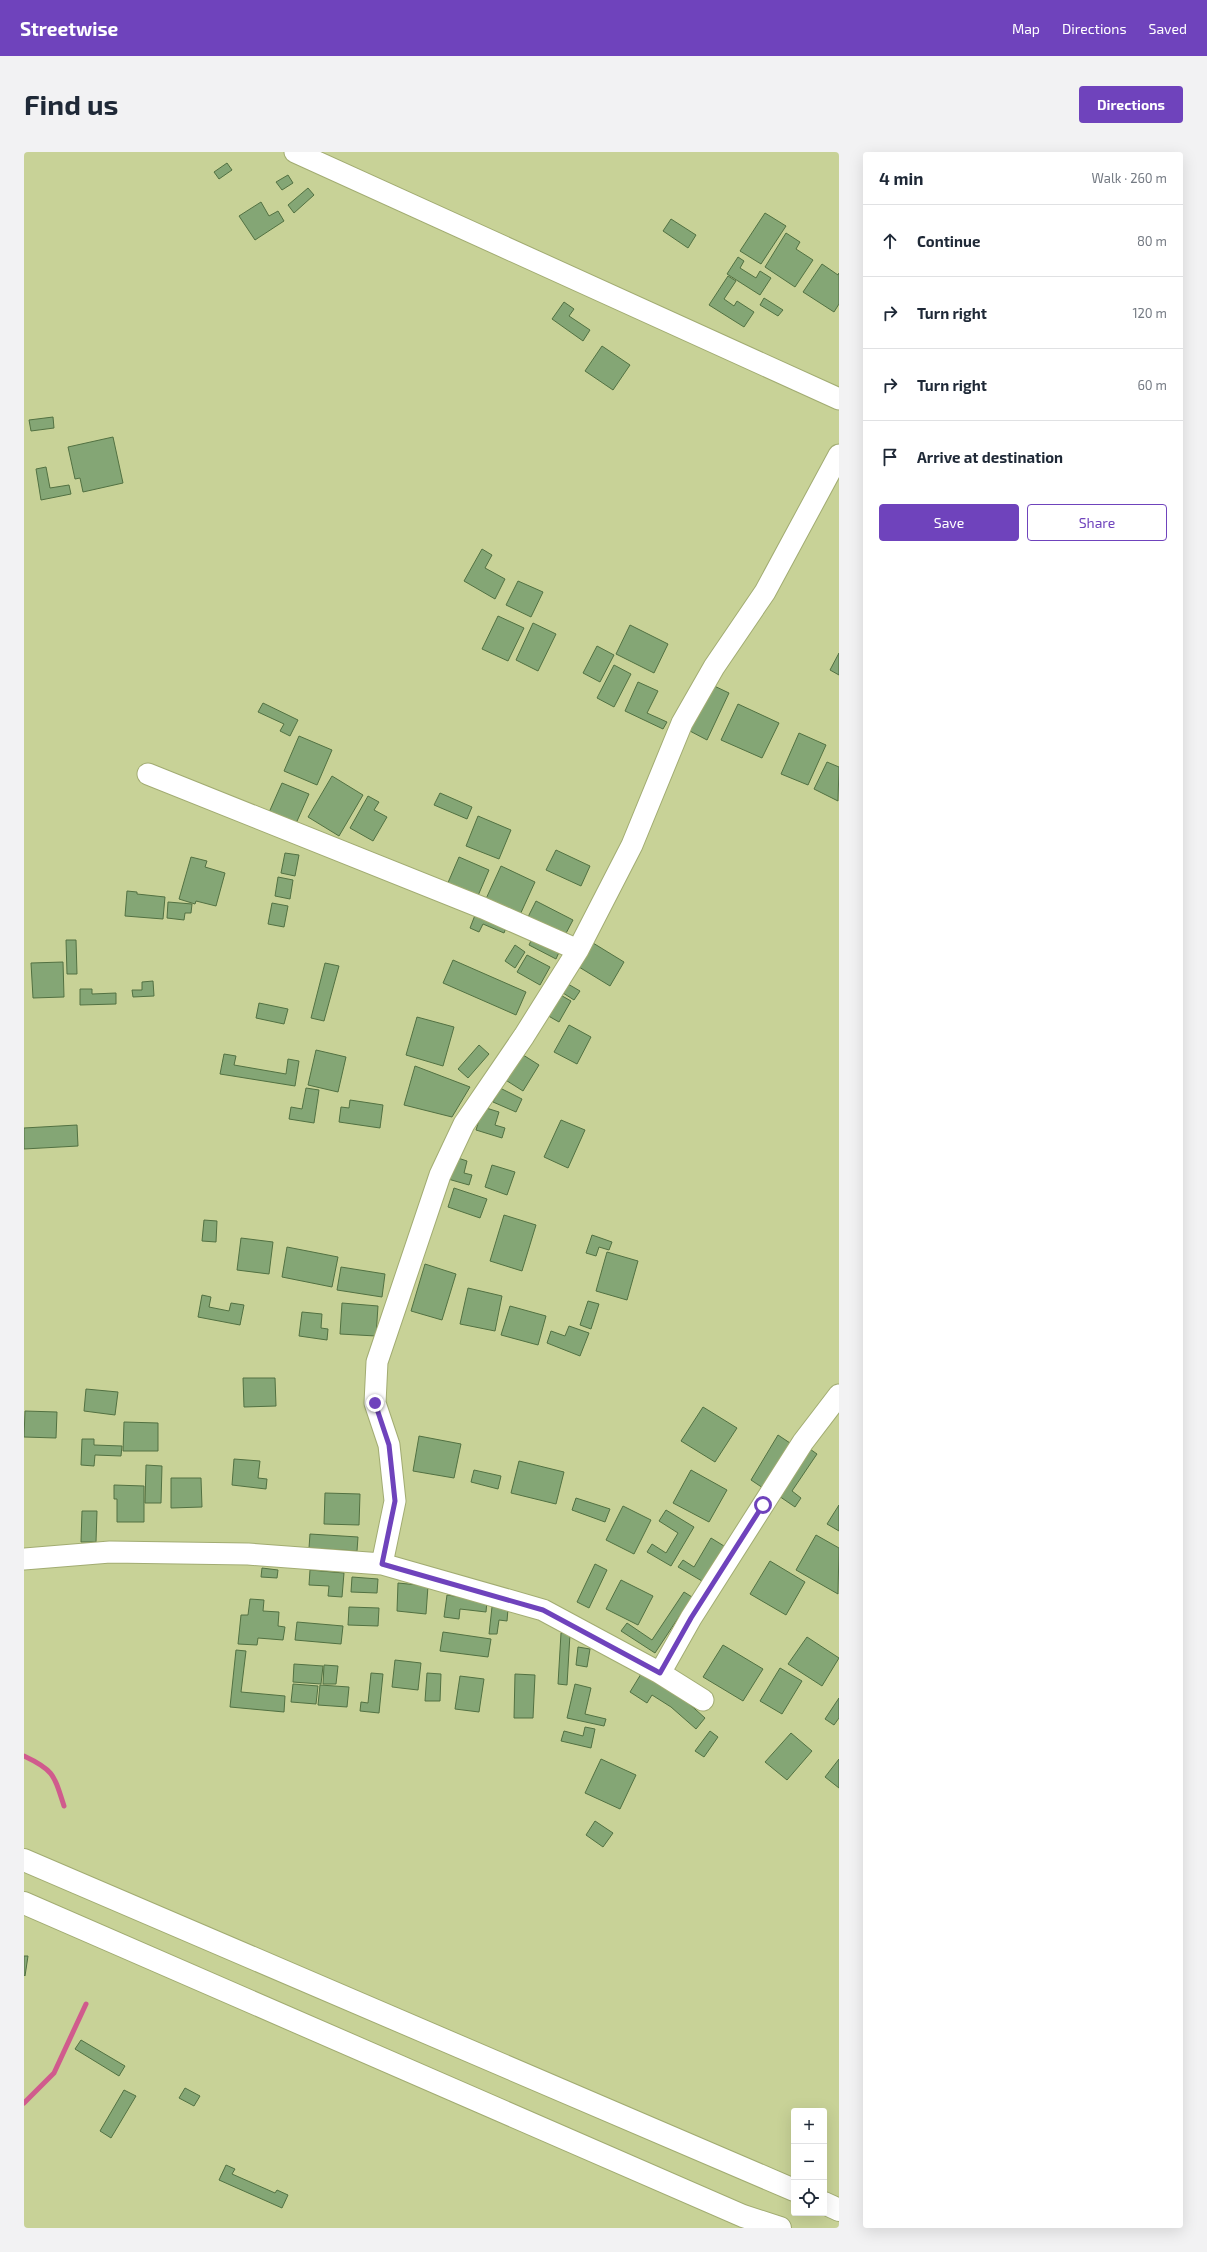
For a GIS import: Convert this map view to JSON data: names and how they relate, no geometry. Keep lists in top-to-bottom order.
{
  "page": {
    "header": "Streetwise",
    "nav": ["Map", "Directions", "Saved"],
    "buttons": [
      "Directions",
      ["Save", "Share"]
    ],
    "title": "Find us",
    "heading": ["4 min", "Walk · 260 m"],
    "list": [
      ["Continue", "80 m"],
      ["Turn right", "120 m"],
      ["Turn right", "60 m"],
      "Arrive at destination"
    ],
    "map_buttons": ["+", "−"]
  }
}
